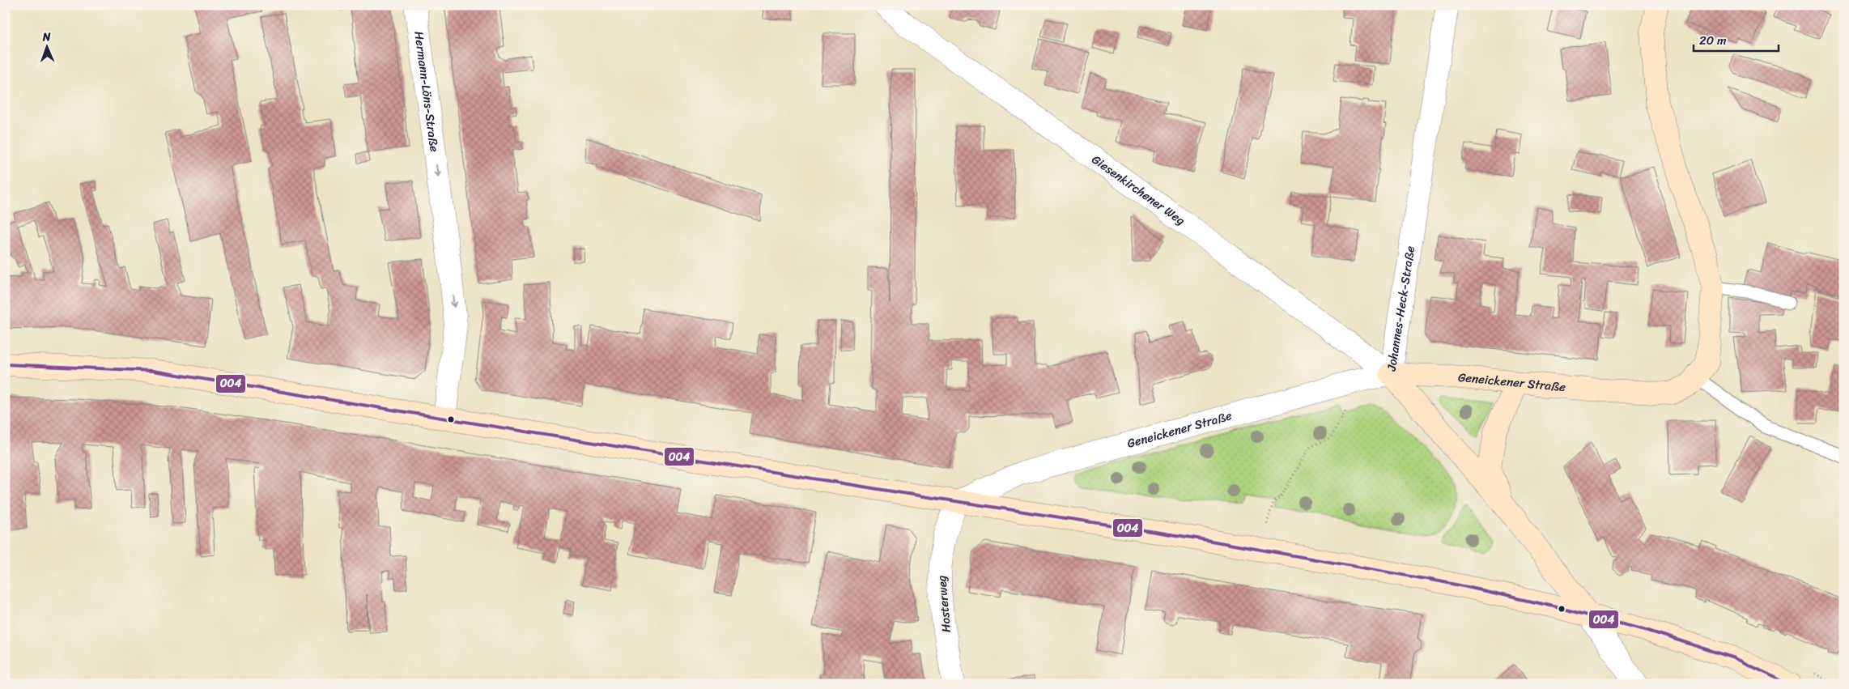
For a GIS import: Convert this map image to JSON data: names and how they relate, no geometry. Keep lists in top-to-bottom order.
{
  "streets": {
    "main road": ["Johannes-Heck-Straße", "Geneickener Straße"],
    "street": ["Hermann-Löns-Straße", "Giesenkirchener Weg", "Hosterweg"]
  },
  "crossings": [
    ["Giesenkirchener Weg", "Johannes-Heck-Straße"],
    ["Giesenkirchener Weg", "Geneickener Straße"],
    ["Johannes-Heck-Straße", "Geneickener Straße"],
    ["Geneickener Straße", "Hosterweg"]
  ],
  "one_way": ["Hermann-Löns-Straße"],
  "lines": ["transit line 004"],
  "scale_bar": "20 m",
  "north": "top"
}
